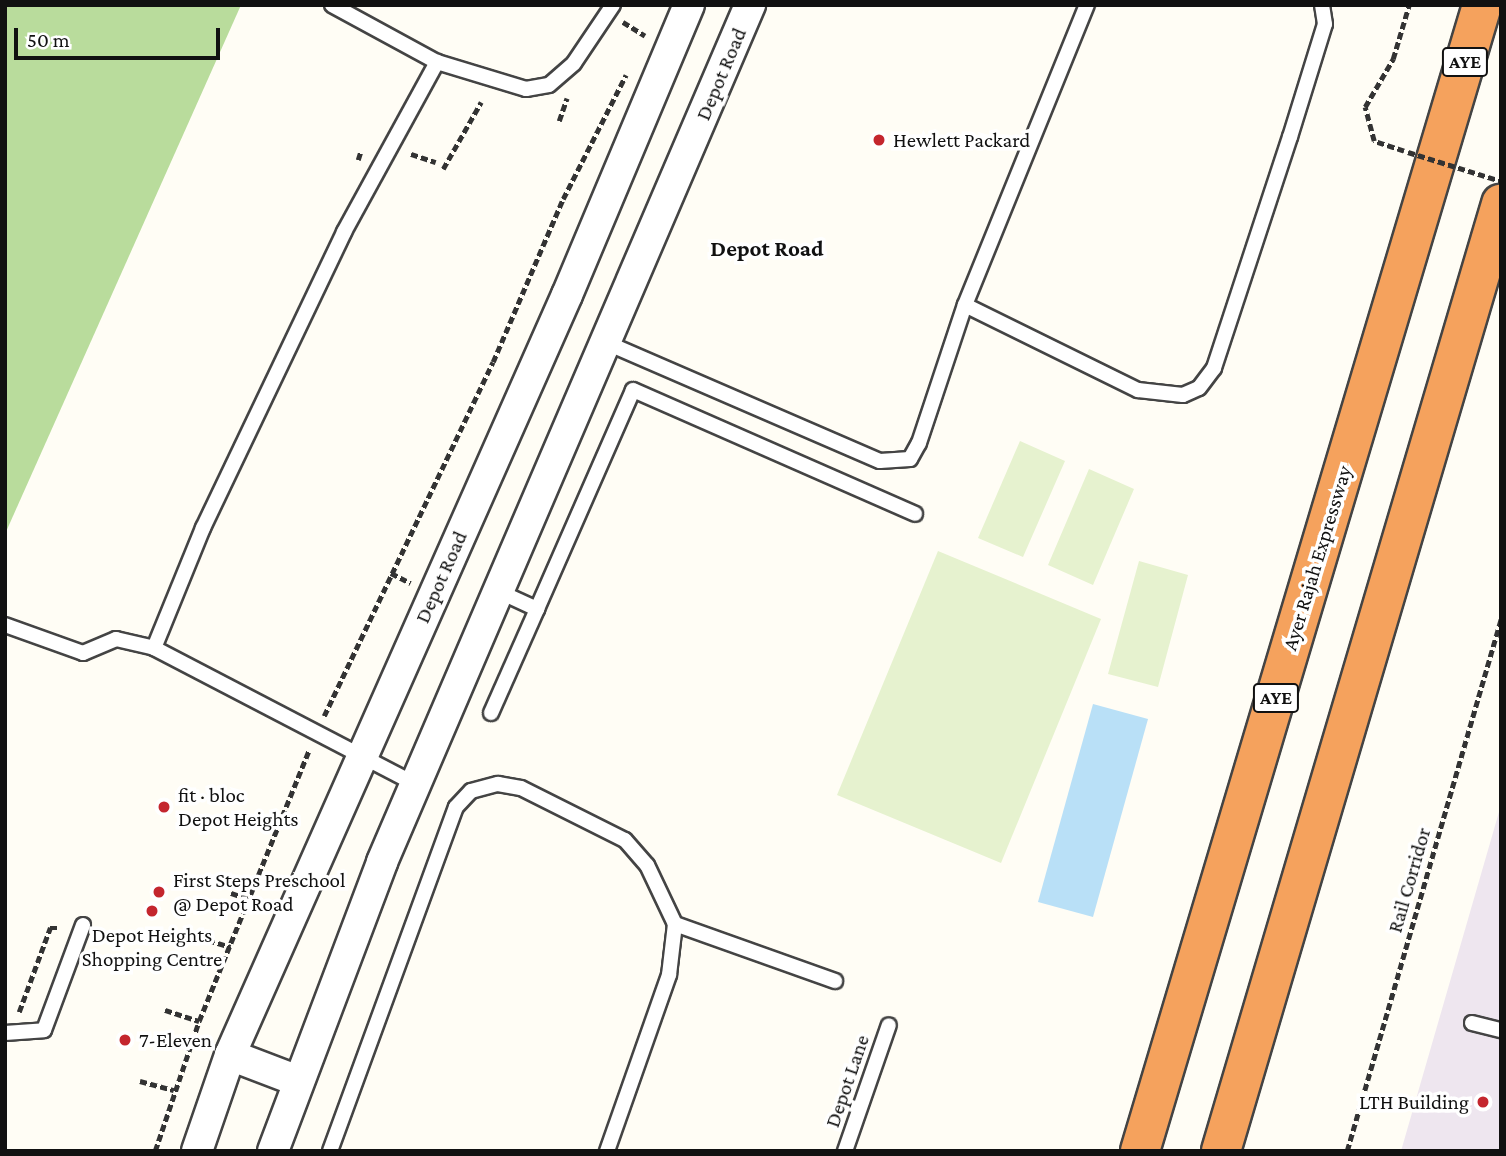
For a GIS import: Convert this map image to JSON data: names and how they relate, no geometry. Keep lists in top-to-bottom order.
{
  "streets": {
    "highway": ["AYE", "Ayer Rajah Expressway"],
    "street": ["Depot Road"],
    "lane": ["Depot Lane"],
    "path": ["Rail Corridor"]
  },
  "districts": ["Depot Road"],
  "places": [
    "Hewlett Packard",
    "fit · bloc Depot Heights",
    "First Steps Preschool @ Depot Road",
    "Depot Heights Shopping Centre",
    "7-Eleven",
    "LTH Building"
  ],
  "scale_bar": "50 m"
}
